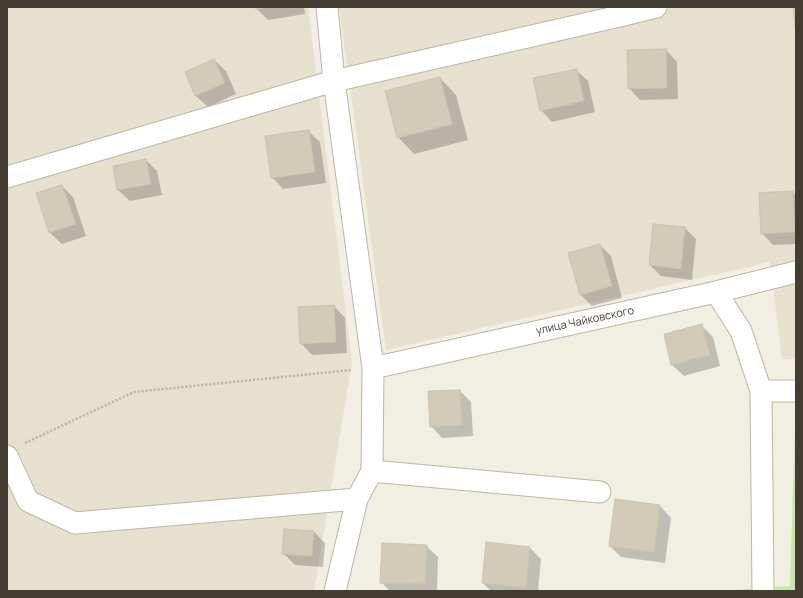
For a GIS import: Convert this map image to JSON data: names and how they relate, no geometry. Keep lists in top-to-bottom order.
{
  "streets": {
    "street": ["улица Чайковского"]
  }
}
